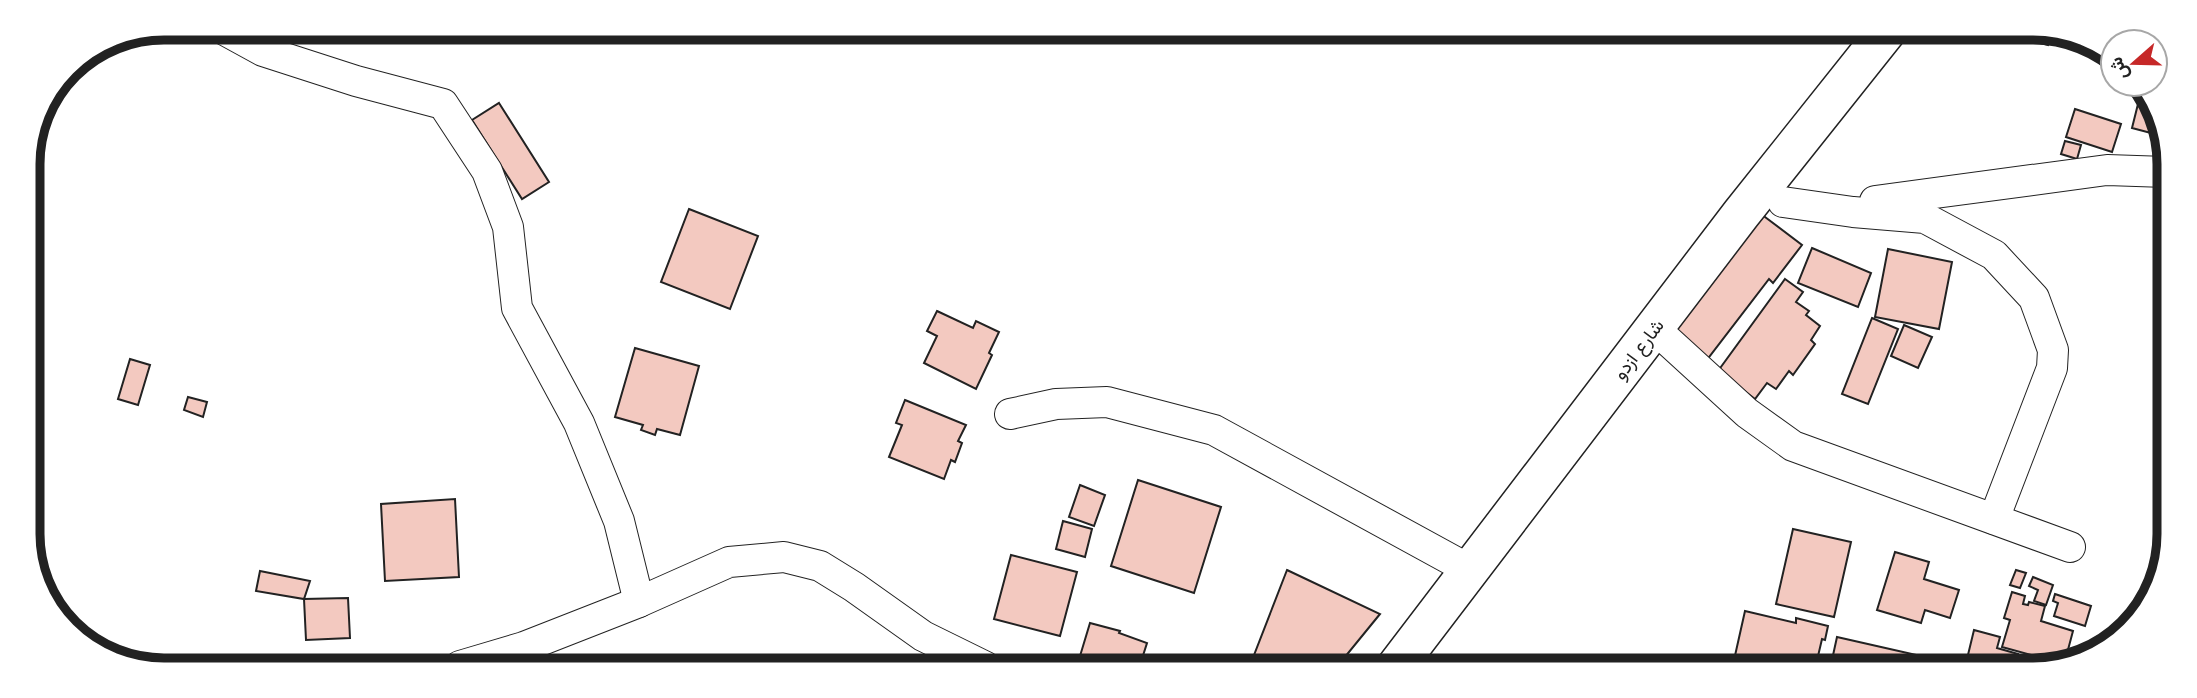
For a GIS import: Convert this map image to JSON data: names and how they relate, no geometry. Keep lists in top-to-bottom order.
{
  "streets": {
    "street": ["شارع ازدو"]
  },
  "north": "left"
}
